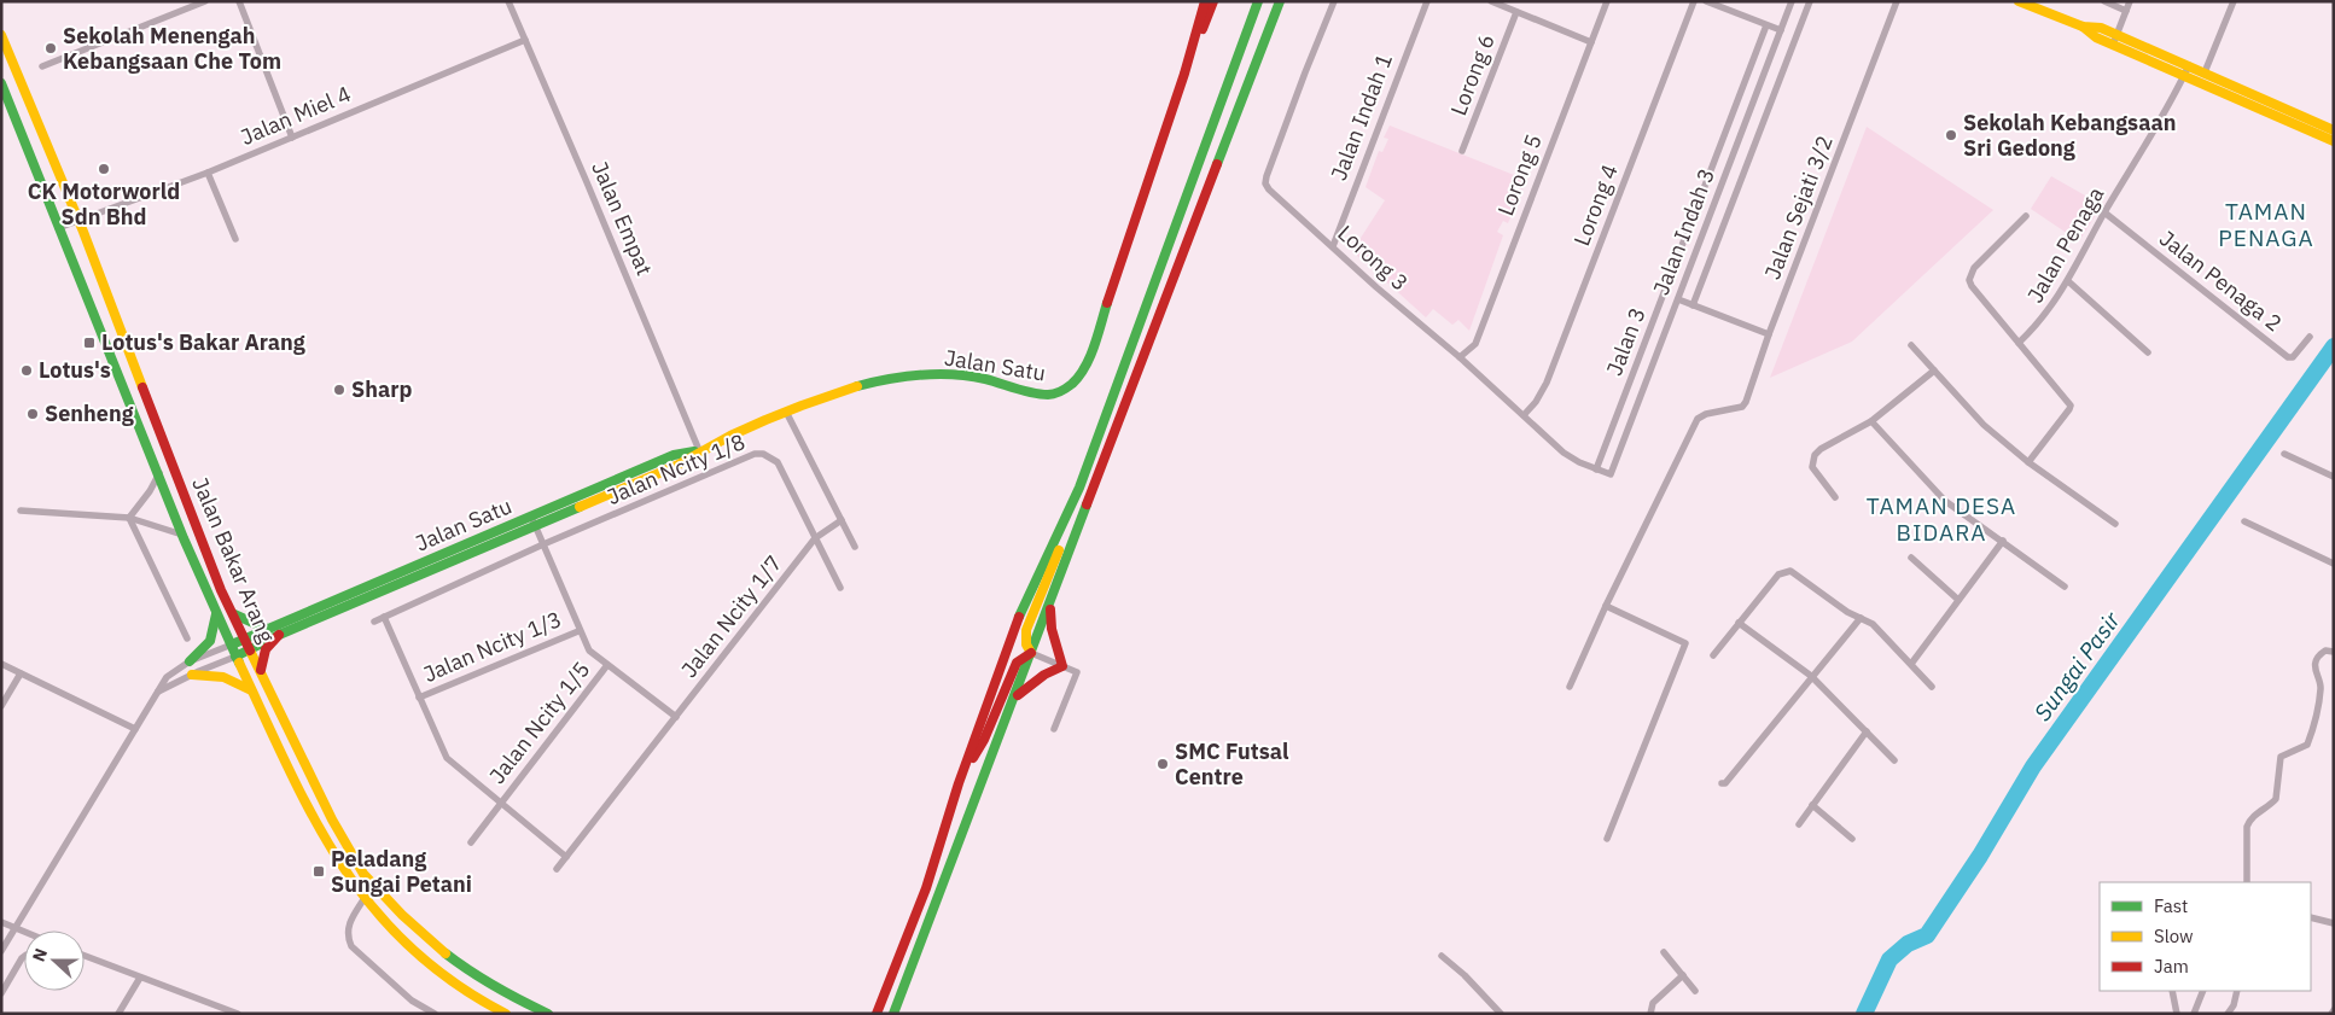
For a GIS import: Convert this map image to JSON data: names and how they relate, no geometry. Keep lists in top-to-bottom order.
{
  "streets": {
    "main road": ["Jalan Satu", "Jalan Bakar Arang"],
    "street": [
      "Lorong 6",
      "Jalan Miel 4",
      "Jalan Indah 1",
      "Lorong 5",
      "Lorong 4",
      "Jalan Sejati 3/2",
      "Jalan Empat",
      "Jalan Indah 3",
      "Jalan Penaga",
      "Lorong 3",
      "Jalan Penaga 2",
      "Jalan 3",
      "Jalan Ncity 1/8",
      "Jalan Ncity 1/7",
      "Jalan Ncity 1/3",
      "Jalan Ncity 1/5"
    ]
  },
  "crossings": [
    ["Jalan Miel 4", "Jalan Empat"],
    ["Jalan Miel 4", "Jalan Bakar Arang"],
    ["Jalan Indah 1", "Lorong 3"],
    ["Lorong 5", "Lorong 3"],
    ["Lorong 4", "Lorong 3"],
    ["Jalan Empat", "Jalan Satu"],
    ["Jalan Indah 3", "Lorong 3"],
    ["Jalan Penaga", "Jalan Penaga 2"],
    ["Lorong 3", "Jalan 3"],
    ["Jalan Satu", "Jalan Bakar Arang"],
    ["Jalan Ncity 1/8", "Jalan Ncity 1/7"]
  ],
  "districts": ["TAMAN PENAGA", "TAMAN DESA BIDARA"],
  "water": ["Sungai Pasir"],
  "places": {
    "other": [
      "Sekolah Menengah Kebangsaan Che Tom",
      "Sekolah Kebangsaan Sri Gedong",
      "CK Motorworld Sdn Bhd",
      "Lotus's",
      "Sharp",
      "Senheng",
      "SMC Futsal Centre"
    ],
    "transit": ["Lotus's Bakar Arang", "Peladang Sungai Petani"]
  },
  "legend": ["Fast", "Slow", "Jam"],
  "north": "left"
}
